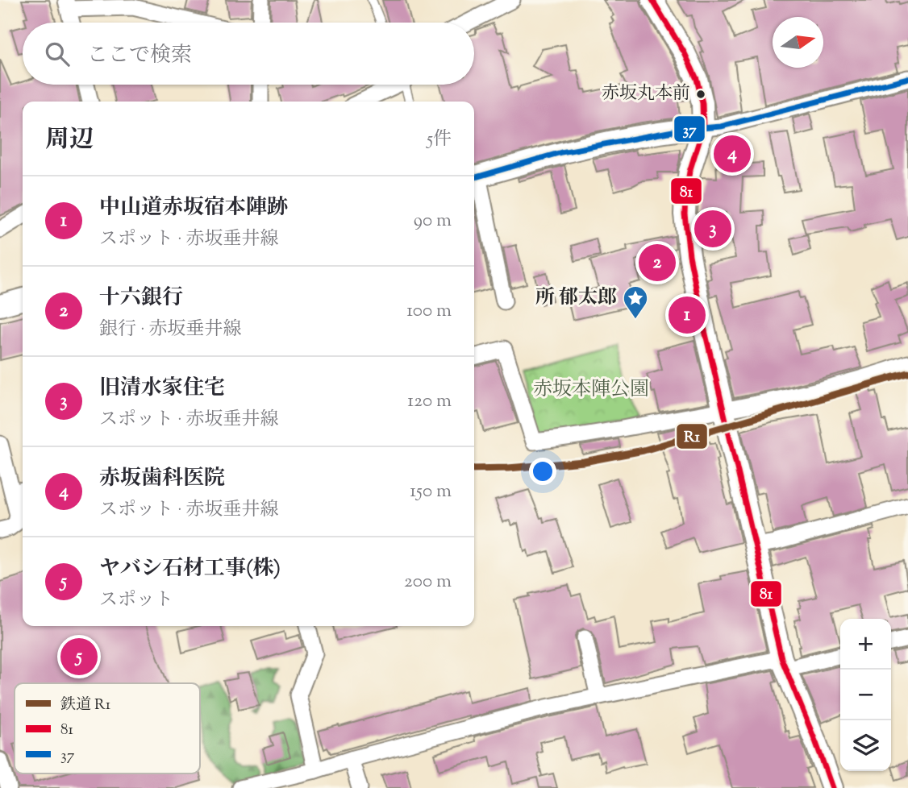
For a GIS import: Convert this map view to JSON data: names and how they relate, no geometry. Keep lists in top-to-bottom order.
{
  "parks": ["赤坂本陣公園"],
  "places": {
    "other": ["赤坂丸本前"],
    "place": ["所 郁太郎"]
  },
  "lines": ["transit line 81", "transit line 37", "rail line R1"],
  "legend": ["鉄道 R1", "81", "37"],
  "north": "right",
  "page": {
    "search": "ここで検索",
    "heading": ["周辺", "5件"],
    "pins": [
      "4",
      "3",
      "2",
      "1",
      "5"
    ],
    "list": [
      {
        "mark": "1",
        "name": "中山道赤坂宿本陣跡",
        "note": "スポット · 赤坂垂井線",
        "value": "90 m"
      },
      {
        "mark": "2",
        "name": "十六銀行",
        "note": "銀行 · 赤坂垂井線",
        "value": "100 m"
      },
      {
        "mark": "3",
        "name": "旧清水家住宅",
        "note": "スポット · 赤坂垂井線",
        "value": "120 m"
      },
      {
        "mark": "4",
        "name": "赤坂歯科医院",
        "note": "スポット · 赤坂垂井線",
        "value": "150 m"
      },
      {
        "mark": "5",
        "name": "ヤバシ石材工事(株)",
        "note": "スポット",
        "value": "200 m"
      }
    ],
    "map_buttons": ["+", "−"]
  }
}
